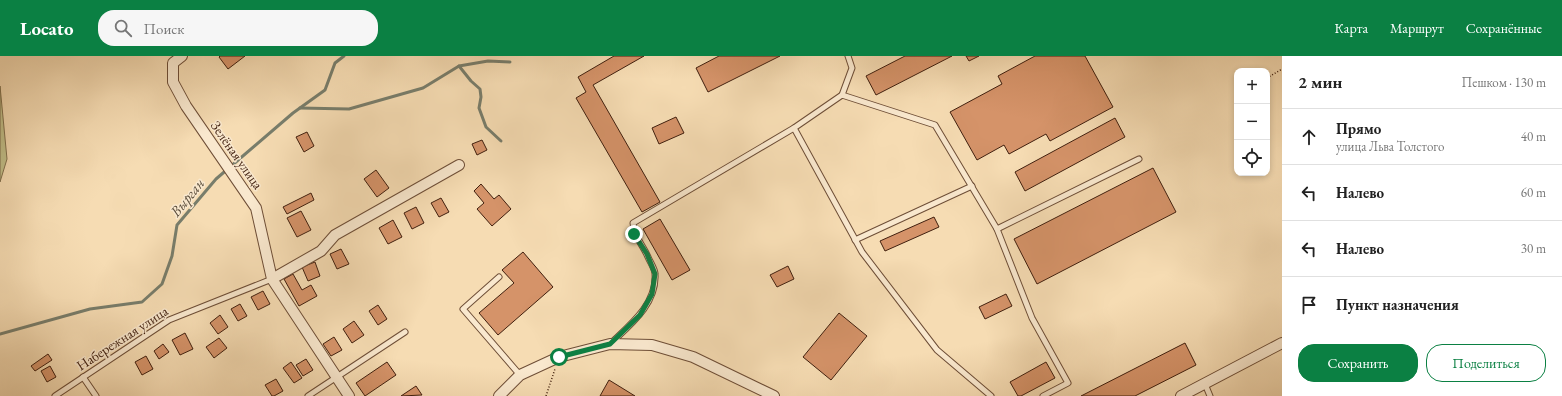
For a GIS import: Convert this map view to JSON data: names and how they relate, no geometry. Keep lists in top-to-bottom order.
{
  "streets": {
    "street": ["Зелёная улица"],
    "lane": ["Набережная улица"]
  },
  "crossings": [
    ["Зелёная улица", "Набережная улица"]
  ],
  "water": ["Вырган"],
  "page": {
    "header": "Locato",
    "search": "Поиск",
    "nav": ["Карта", "Маршрут", "Сохранённые"],
    "heading": ["2 мин", "Пешком · 130 m"],
    "map_buttons": ["+", "−"],
    "list": [
      ["Прямо", "улица Льва Толстого", "40 m"],
      ["Налево", "60 m"],
      ["Налево", "30 m"],
      "Пункт назначения"
    ],
    "buttons": ["Сохранить", "Поделиться"]
  }
}
